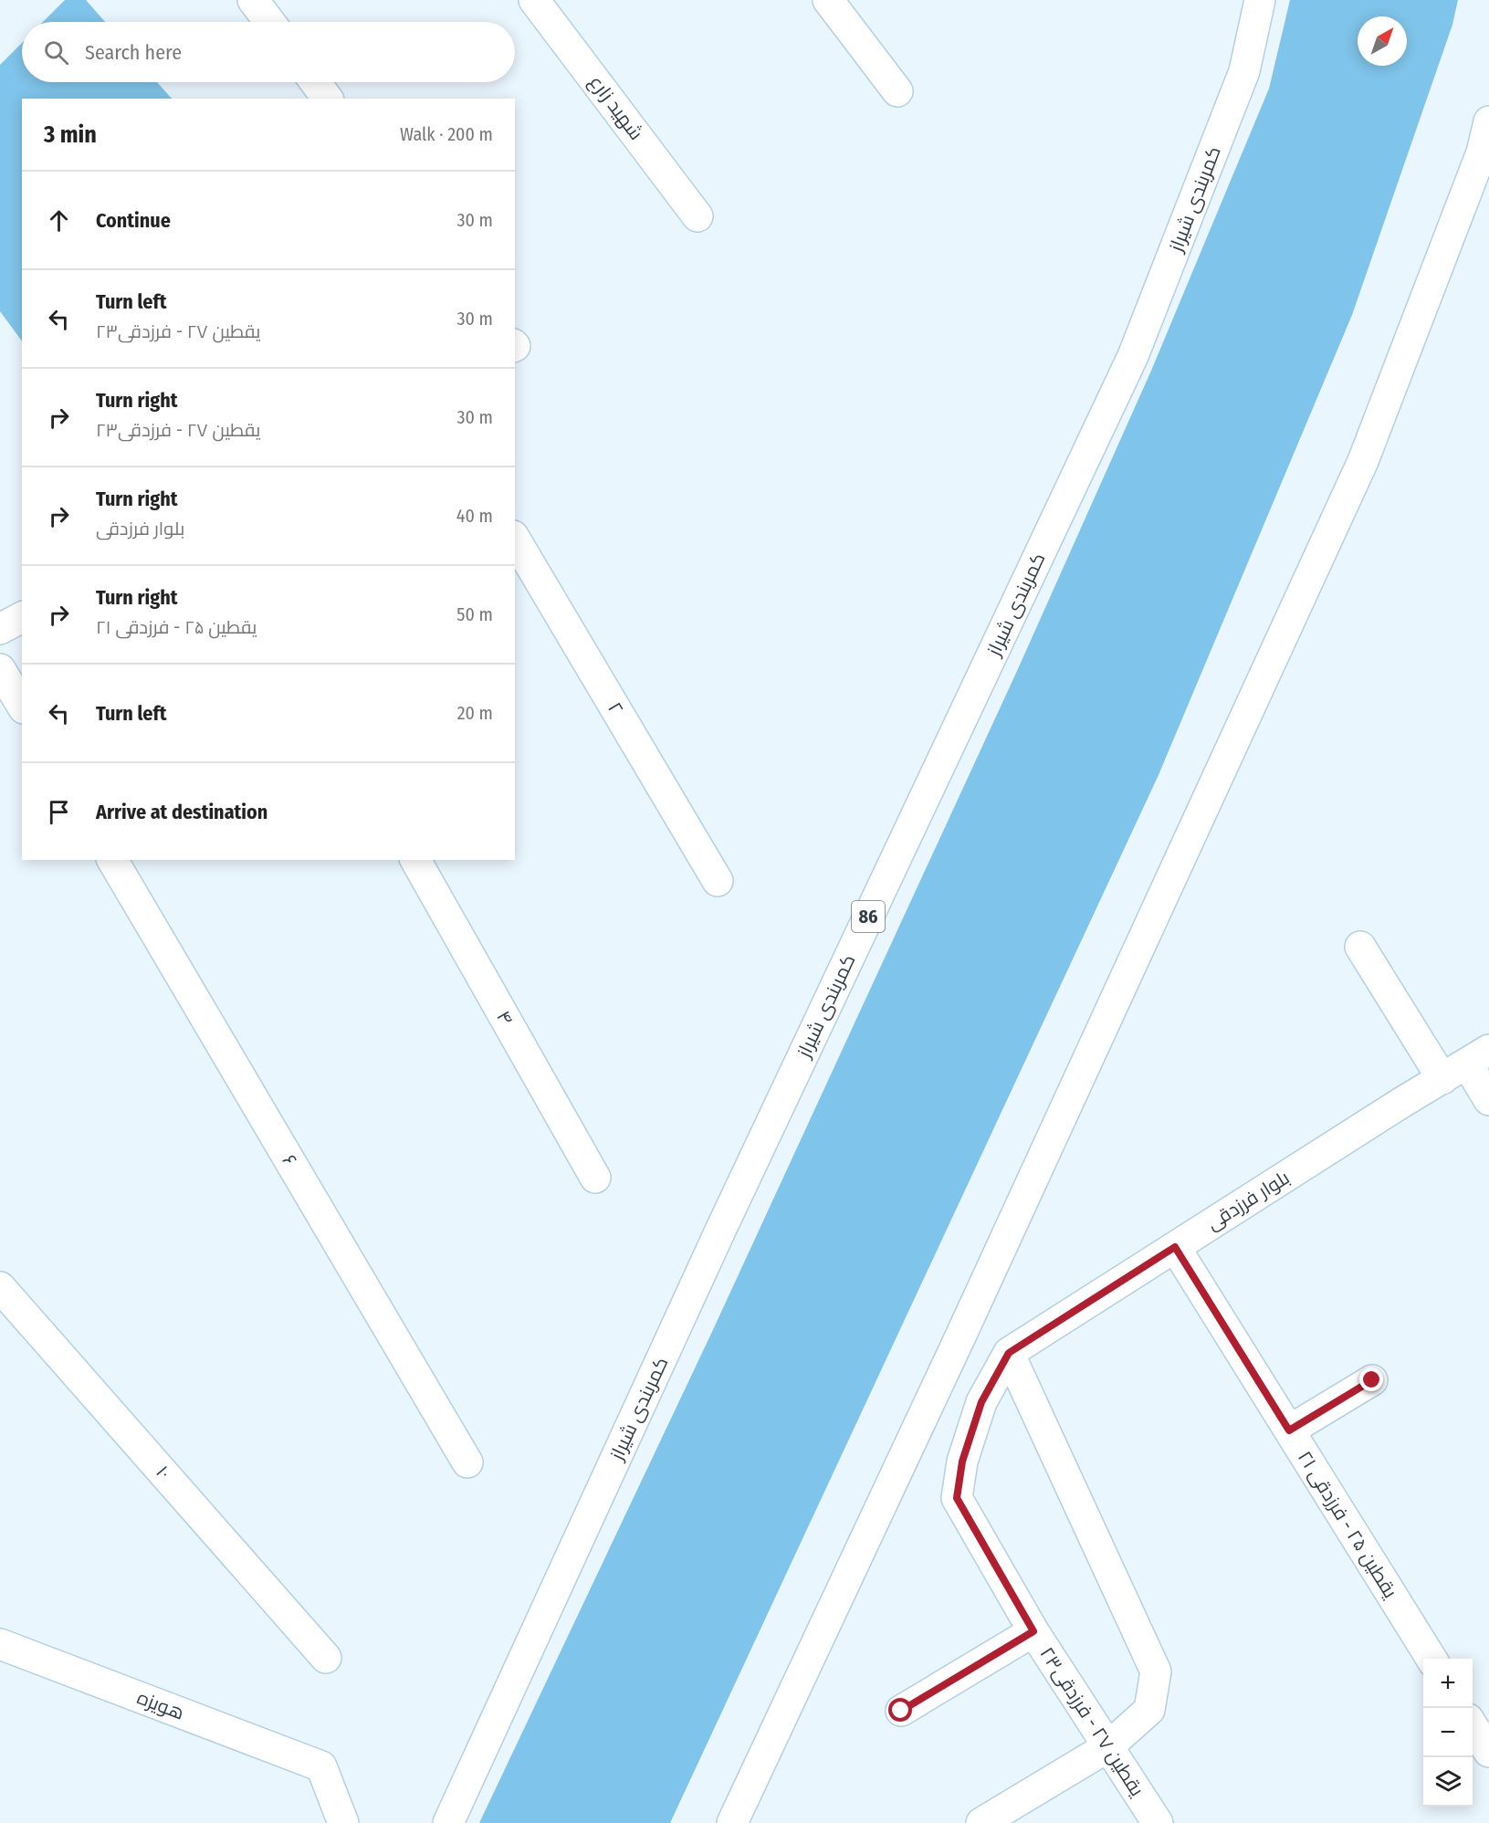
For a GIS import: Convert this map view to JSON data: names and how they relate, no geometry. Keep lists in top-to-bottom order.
{
  "streets": {
    "main road": [
      "شهید زارع",
      "کمربندی شیراز",
      "۲",
      "86",
      "۴",
      "۶",
      "بلوار فرزدقی",
      "۱۰",
      "یقطین ۲۵ - فرزدقی ۲۱",
      "هویزه",
      "یقطین ۲۷ - فرزدقی۲۳"
    ]
  },
  "crossings": [
    ["بلوار فرزدقی", "یقطین ۲۵ - فرزدقی ۲۱"],
    ["بلوار فرزدقی", "یقطین ۲۷ - فرزدقی۲۳"]
  ],
  "north": "top right",
  "page": {
    "search": "Search here",
    "heading": ["3 min", "Walk · 200 m"],
    "list": [
      ["Continue", "30 m"],
      ["Turn left", "یقطین ۲۷ - فرزدقی۲۳", "30 m"],
      ["Turn right", "یقطین ۲۷ - فرزدقی۲۳", "30 m"],
      ["Turn right", "بلوار فرزدقی", "40 m"],
      ["Turn right", "یقطین ۲۵ - فرزدقی ۲۱", "50 m"],
      ["Turn left", "20 m"],
      "Arrive at destination"
    ],
    "map_buttons": ["+", "−"]
  }
}
